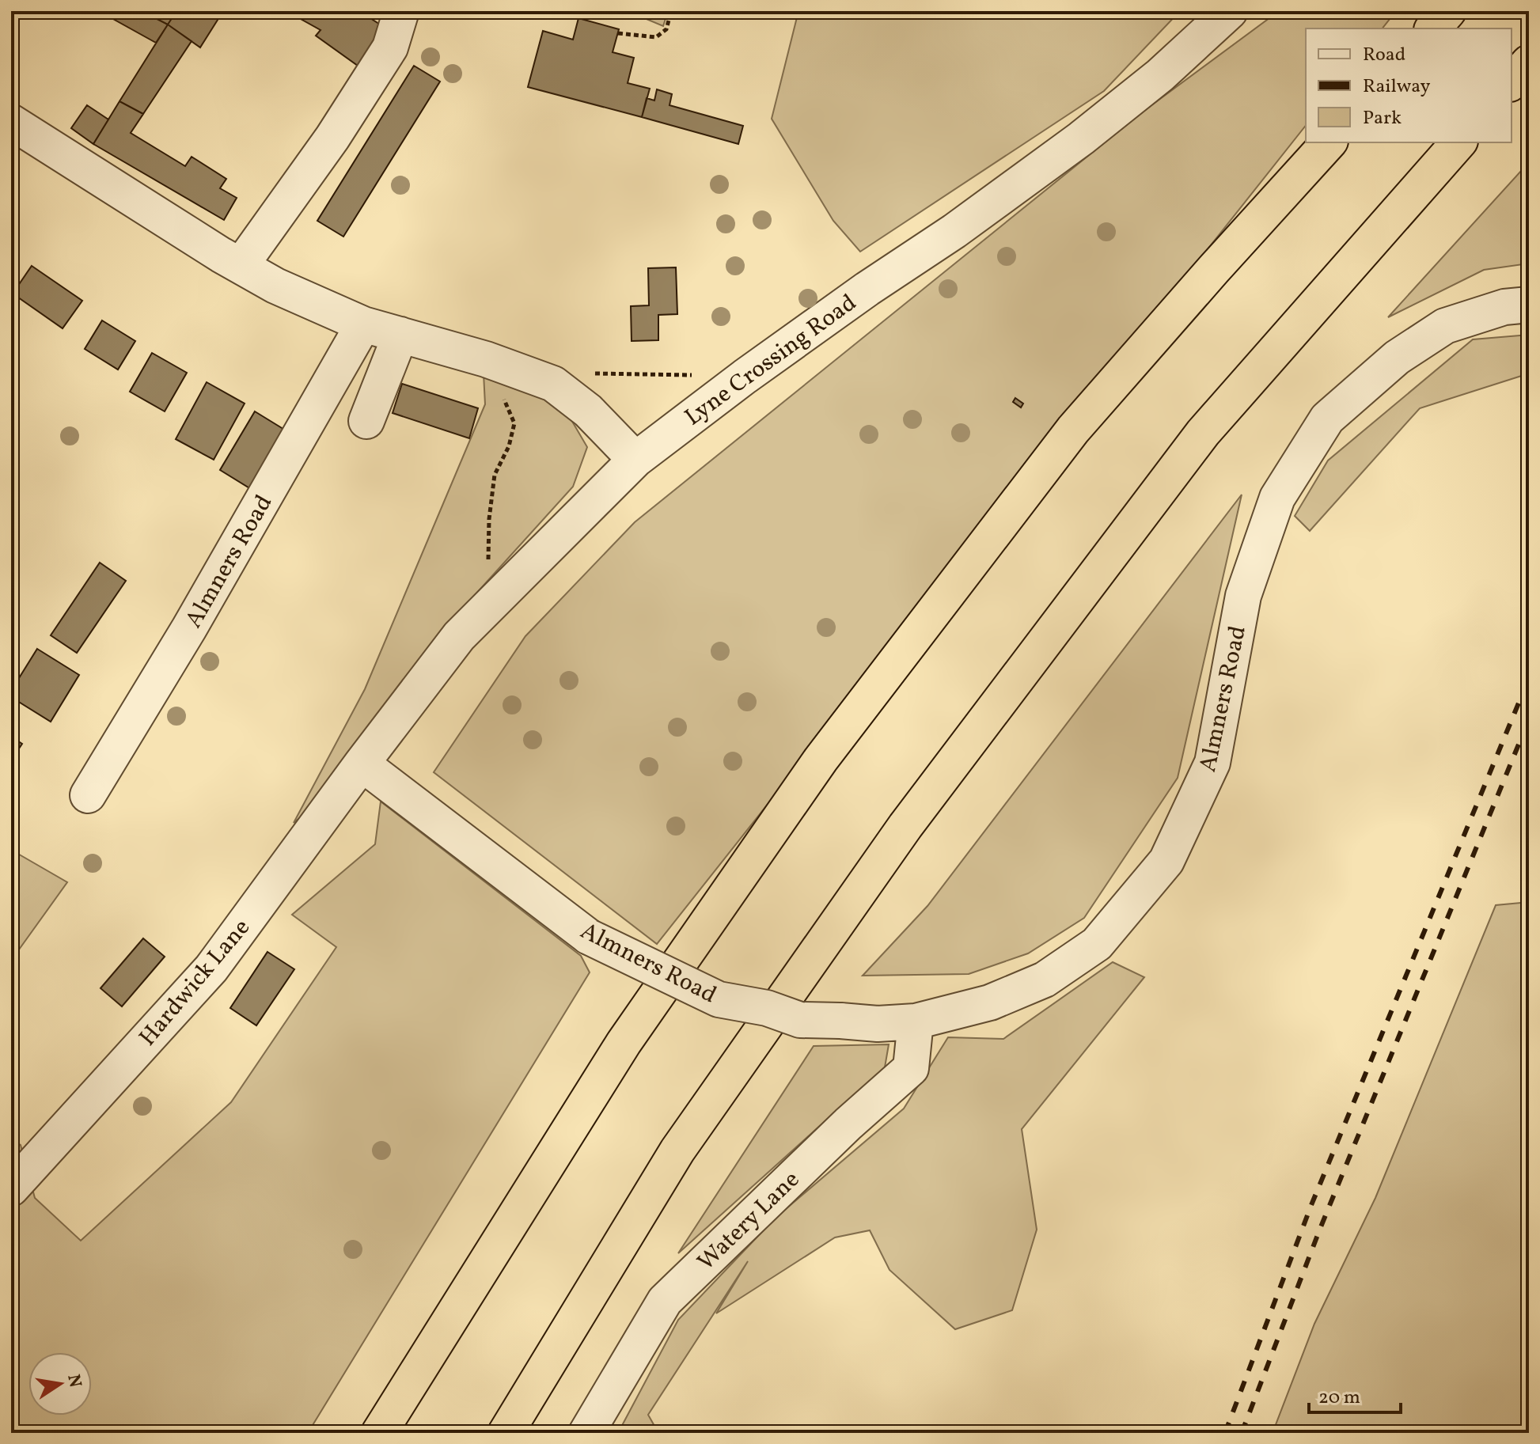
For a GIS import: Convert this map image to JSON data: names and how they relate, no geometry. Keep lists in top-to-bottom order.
{
  "streets": {
    "street": [
      "Lyne Crossing Road",
      "Almners Road",
      "Hardwick Lane",
      "Watery Lane"
    ]
  },
  "crossings": [
    ["Lyne Crossing Road", "Almners Road"],
    ["Lyne Crossing Road", "Hardwick Lane"],
    ["Almners Road", "Hardwick Lane"],
    ["Almners Road", "Watery Lane"]
  ],
  "legend": ["Road", "Railway", "Park"],
  "scale_bar": "20 m",
  "north": "right"
}
